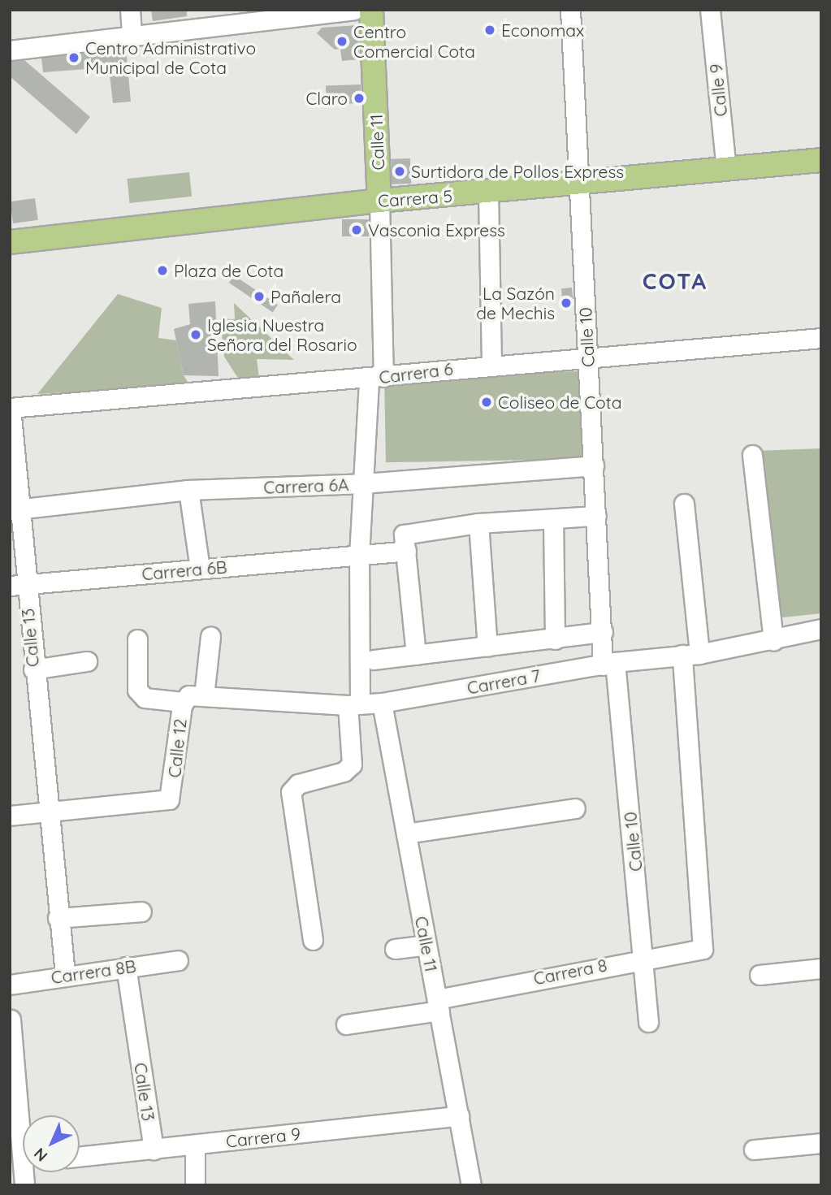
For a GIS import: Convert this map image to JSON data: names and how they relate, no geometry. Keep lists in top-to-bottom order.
{
  "streets": {
    "main road": ["Calle 11", "Carrera 5"],
    "street": [
      "Calle 9",
      "Calle 10",
      "Carrera 6",
      "Carrera 6A",
      "Carrera 6B",
      "Calle 13",
      "Carrera 7",
      "Calle 12",
      "Carrera 8B",
      "Carrera 8",
      "Carrera 9"
    ]
  },
  "crossings": [
    ["Calle 9", "Carrera 5"],
    ["Calle 11", "Carrera 5"],
    ["Calle 11", "Carrera 6"],
    ["Calle 11", "Carrera 6A"],
    ["Calle 11", "Carrera 6B"],
    ["Calle 11", "Carrera 7"],
    ["Calle 11", "Carrera 8"],
    ["Calle 11", "Carrera 9"],
    ["Carrera 5", "Calle 10"],
    ["Calle 10", "Carrera 6"],
    ["Calle 10", "Carrera 6A"],
    ["Calle 10", "Carrera 7"],
    ["Calle 10", "Carrera 8"],
    ["Carrera 6", "Calle 13"],
    ["Carrera 6A", "Calle 13"],
    ["Carrera 6B", "Calle 13"],
    ["Calle 13", "Calle 12"],
    ["Calle 13", "Carrera 8B"],
    ["Calle 13", "Carrera 9"],
    ["Carrera 7", "Calle 12"],
    ["Carrera 7", "Carrera 8"]
  ],
  "districts": ["COTA"],
  "places": [
    "Economax",
    "Centro Comercial Cota",
    "Centro Administrativo Municipal de Cota",
    "Claro",
    "Surtidora de Pollos Express",
    "Vasconia Express",
    "Plaza de Cota",
    "Pañalera",
    "La Sazón de Mechis",
    "Iglesia Nuestra Señora del Rosario",
    "Coliseo de Cota"
  ],
  "north": "bottom left"
}
